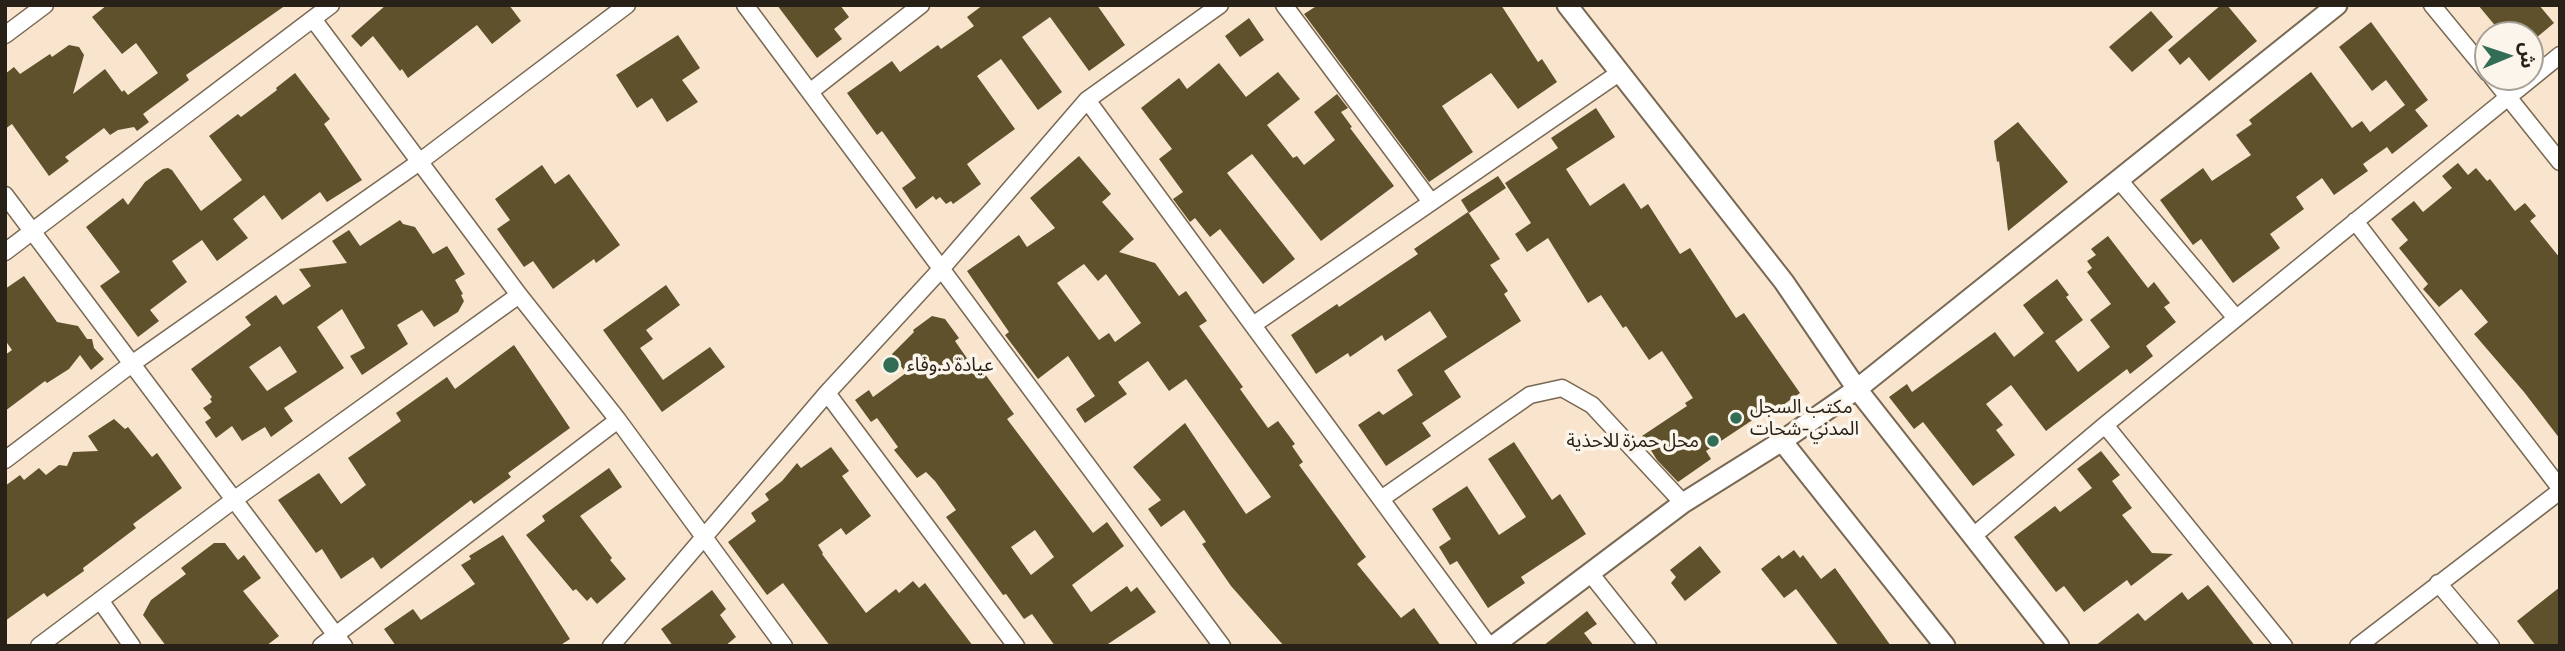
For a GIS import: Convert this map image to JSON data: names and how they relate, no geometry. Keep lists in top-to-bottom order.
{
  "places": ["عيادة د.وفاء", "مكتب السجل المدني-شحات", "محل حمزة للاحذية"],
  "north": "right"
}
